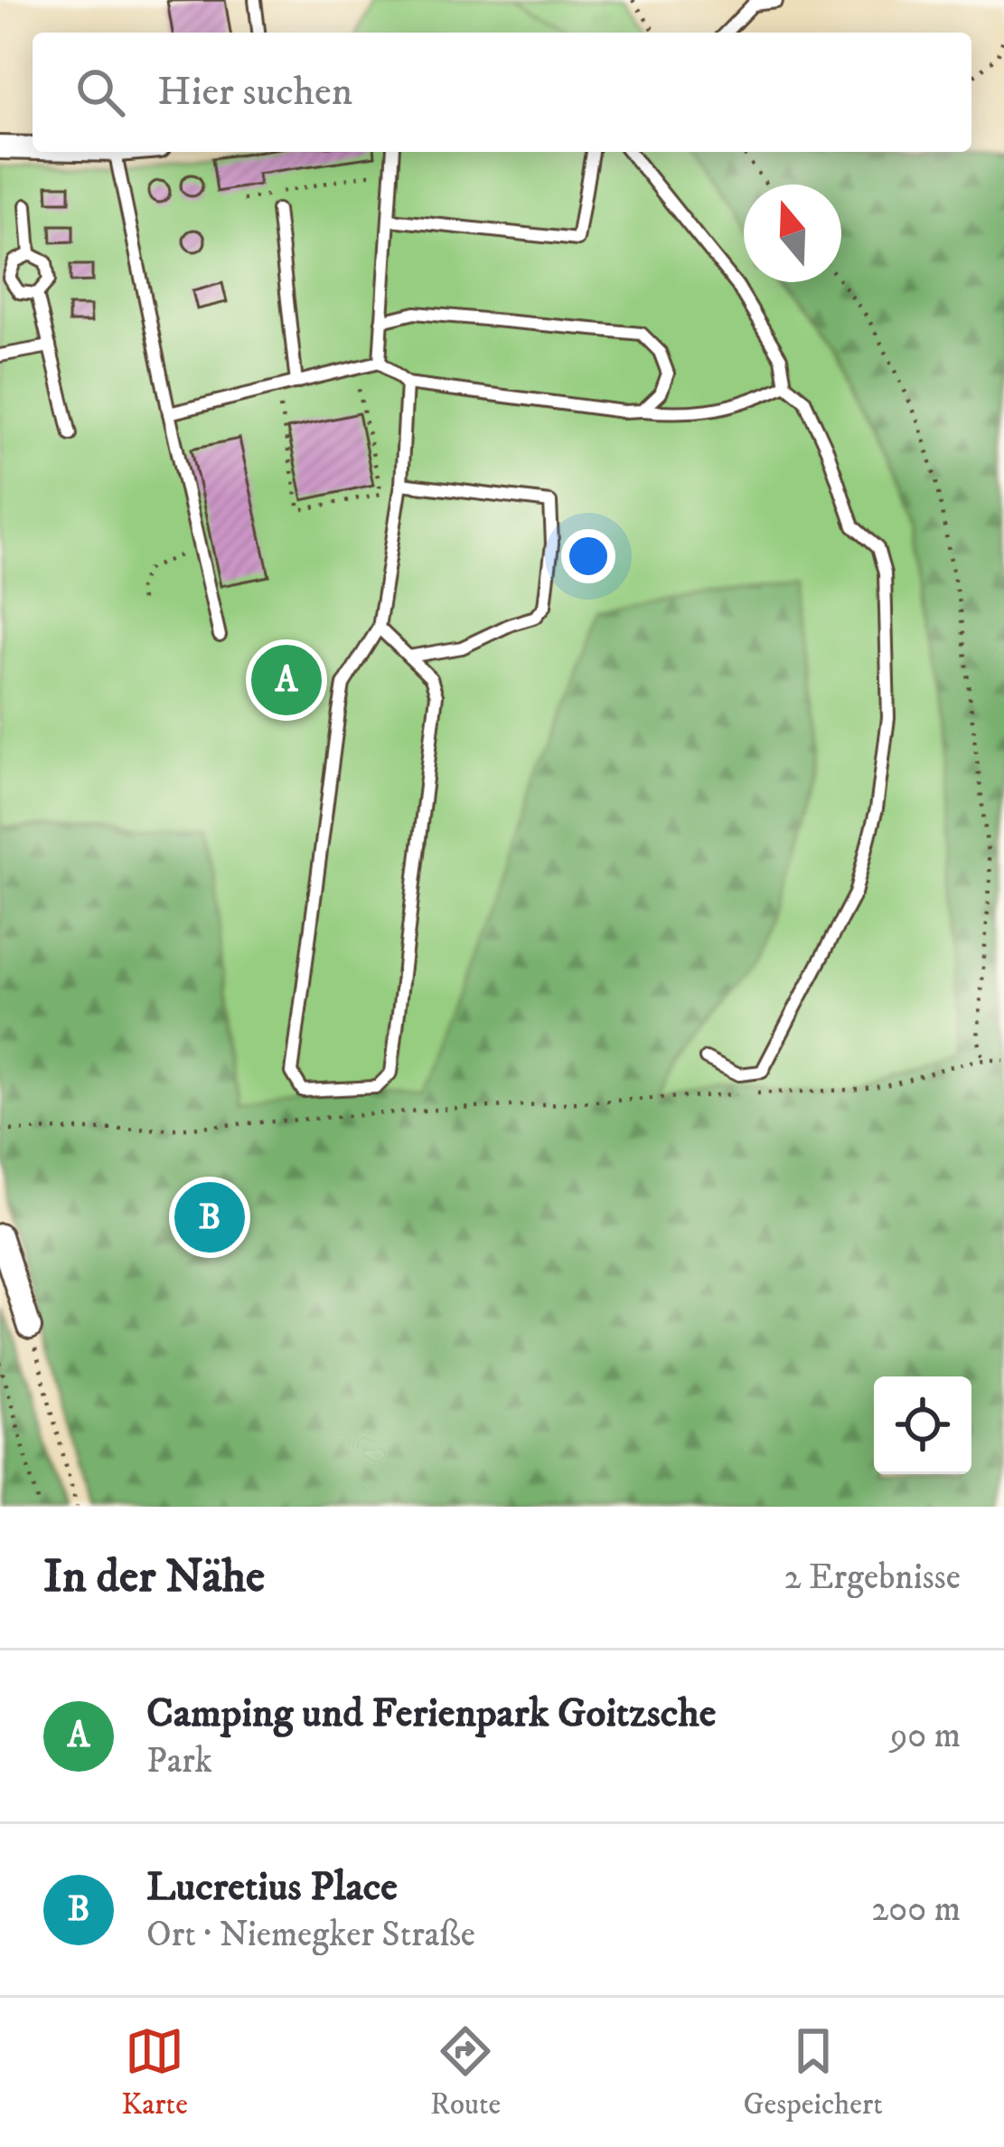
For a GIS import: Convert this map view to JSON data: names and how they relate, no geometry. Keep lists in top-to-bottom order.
{
  "north": "top",
  "page": {
    "search": "Hier suchen",
    "pins": ["A", "B"],
    "heading": ["In der Nähe", "2 Ergebnisse"],
    "list": [
      {
        "mark": "A",
        "name": "Camping und Ferienpark Goitzsche",
        "note": "Park",
        "value": "90 m"
      },
      {
        "mark": "B",
        "name": "Lucretius Place",
        "note": "Ort · Niemegker Straße",
        "value": "200 m"
      }
    ],
    "nav": ["Karte", "Route", "Gespeichert"]
  }
}
